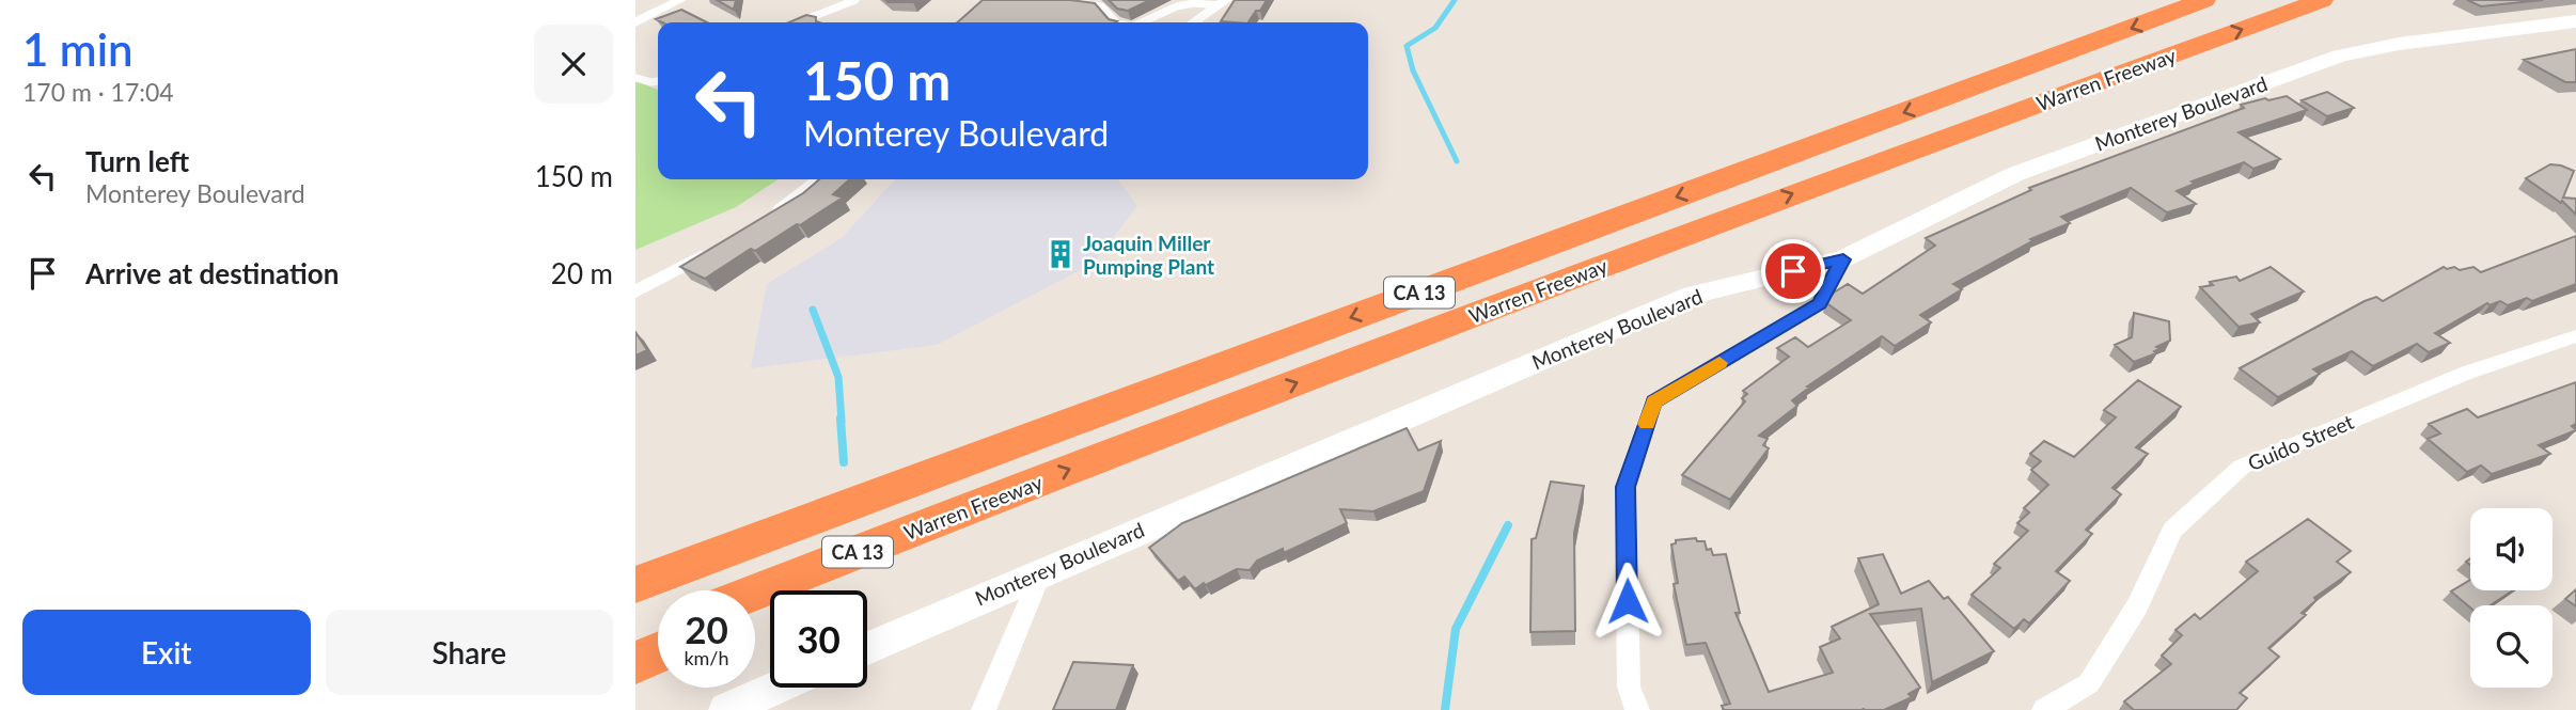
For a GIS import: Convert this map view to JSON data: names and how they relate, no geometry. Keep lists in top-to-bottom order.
{
  "streets": {
    "highway": ["Warren Freeway", "CA 13"],
    "street": ["Monterey Boulevard", "Guido Street"]
  },
  "places": {
    "building": ["Joaquin Miller Pumping Plant"]
  },
  "page": {
    "heading": ["1 min", "170 m · 17:04"],
    "turn": ["150 m", "Monterey Boulevard"],
    "list": [
      {
        "name": "Turn left",
        "note": "Monterey Boulevard",
        "value": "150 m"
      },
      {
        "name": "Arrive at destination",
        "value": "20 m"
      }
    ],
    "speed": "20 km/h",
    "limit": "30",
    "buttons": ["Exit", "Share"]
  }
}
